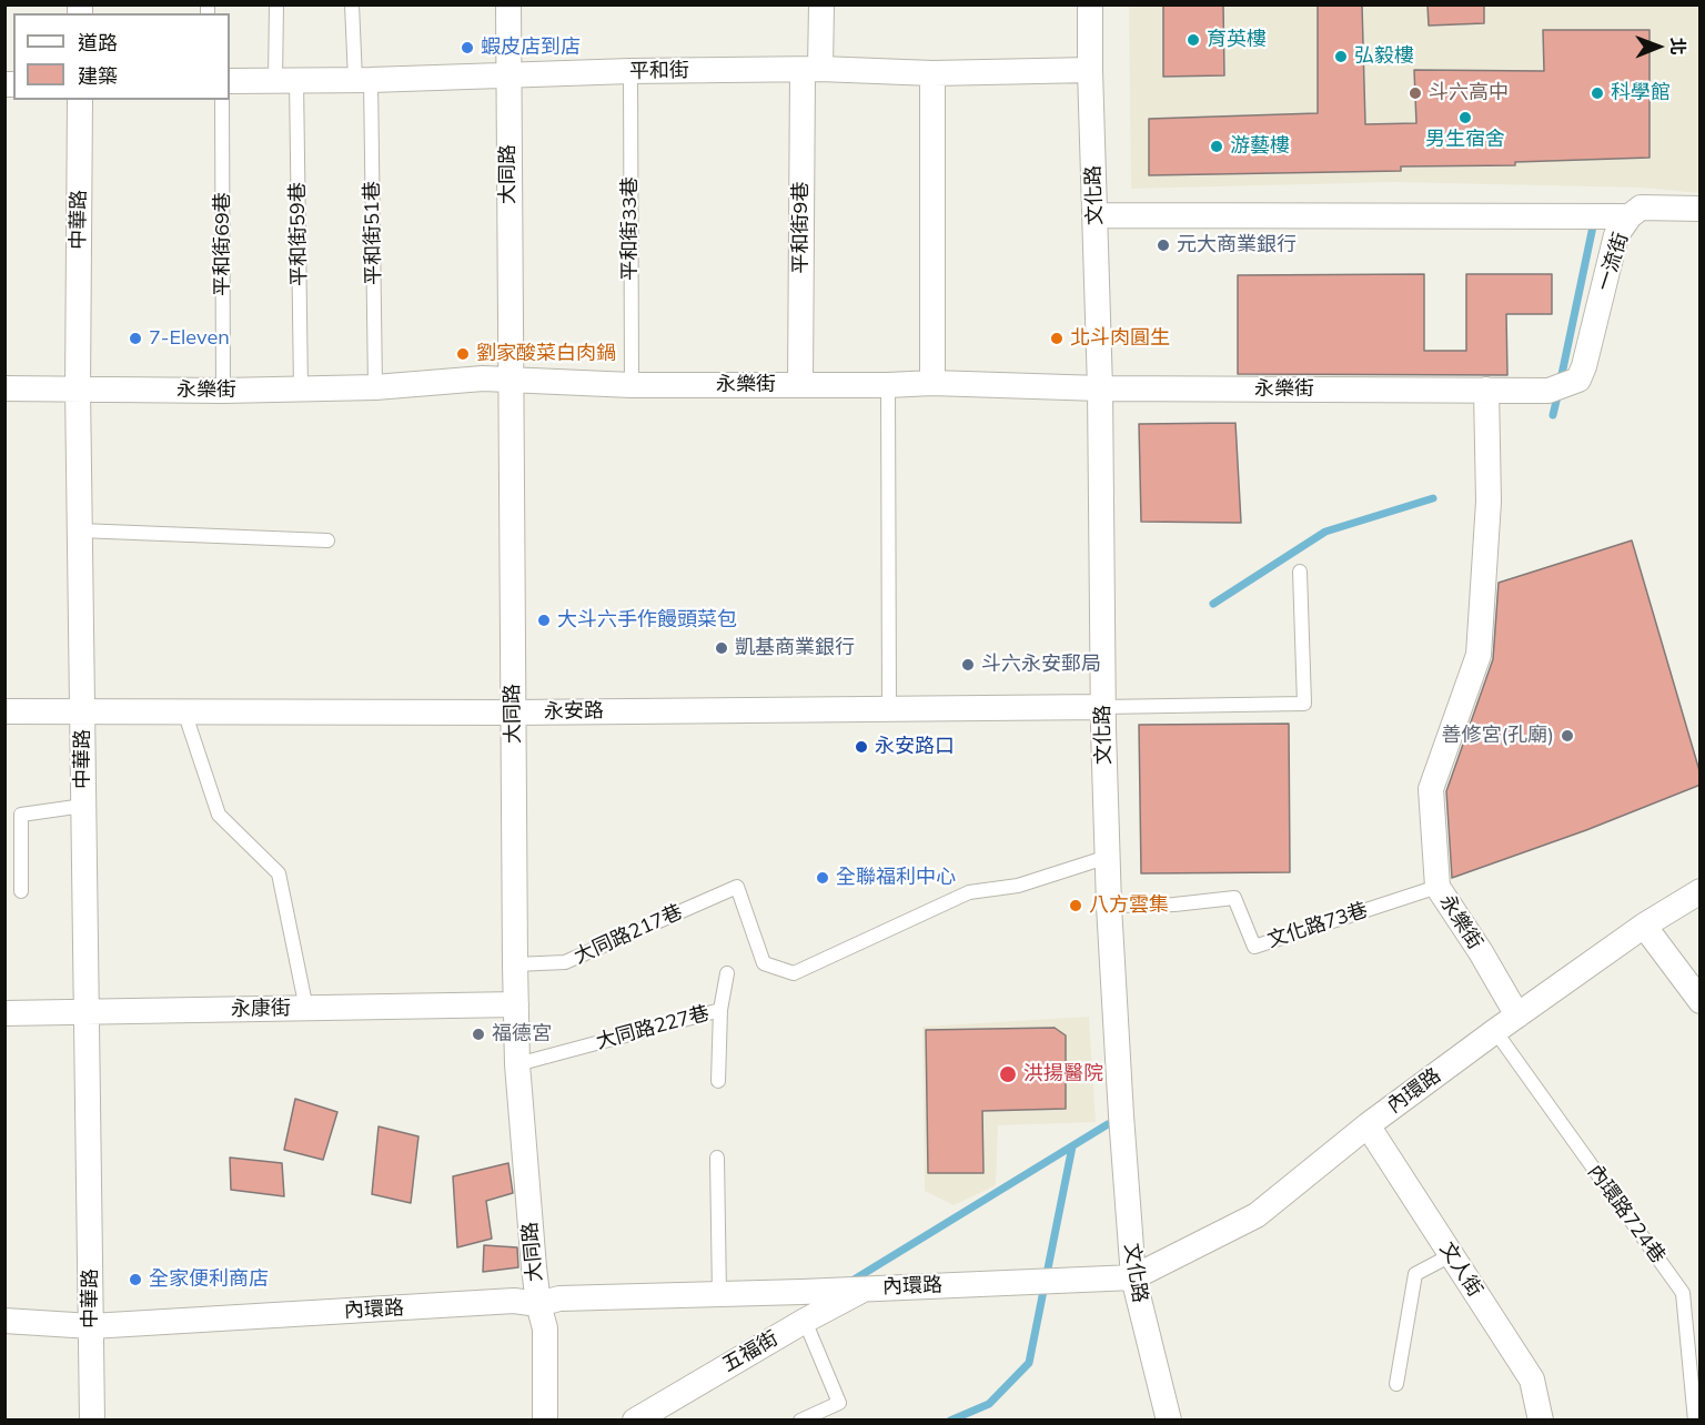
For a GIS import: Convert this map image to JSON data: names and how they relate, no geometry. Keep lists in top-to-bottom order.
{
  "streets": {
    "street": [
      "平和街",
      "大同路",
      "文化路",
      "中華路",
      "平和街9巷",
      "一流街",
      "永樂街",
      "永安路",
      "永康街",
      "內環路",
      "文人街",
      "五福街"
    ],
    "lane": [
      "平和街33巷",
      "平和街51巷",
      "平和街59巷",
      "平和街69巷",
      "文化路73巷",
      "大同路217巷",
      "大同路227巷",
      "內環路724巷"
    ]
  },
  "crossings": [
    ["平和街", "大同路"],
    ["平和街", "文化路"],
    ["平和街", "平和街9巷"],
    ["平和街", "平和街33巷"],
    ["平和街", "平和街51巷"],
    ["平和街", "平和街59巷"],
    ["大同路", "永樂街"],
    ["大同路", "永安路"],
    ["大同路", "大同路217巷"],
    ["大同路", "永康街"],
    ["大同路", "大同路227巷"],
    ["大同路", "內環路"],
    ["文化路", "永樂街"],
    ["文化路", "永安路"],
    ["文化路", "文化路73巷"],
    ["文化路", "大同路217巷"],
    ["文化路", "內環路"],
    ["中華路", "永樂街"],
    ["中華路", "永安路"],
    ["中華路", "永康街"],
    ["中華路", "內環路"],
    ["平和街9巷", "永樂街"],
    ["平和街33巷", "永樂街"],
    ["平和街51巷", "永樂街"],
    ["平和街59巷", "永樂街"],
    ["平和街69巷", "永樂街"],
    ["一流街", "永樂街"],
    ["永樂街", "文化路73巷"],
    ["永樂街", "內環路"],
    ["內環路", "內環路724巷"],
    ["內環路", "文人街"],
    ["內環路", "五福街"]
  ],
  "places": [
    "育英樓",
    "蝦皮店到店",
    "弘毅樓",
    "斗六高中",
    "科學館",
    "男生宿舍",
    "游藝樓",
    "元大商業銀行",
    "7-Eleven",
    "北斗肉圓生",
    "劉家酸菜白肉鍋",
    "大斗六手作饅頭菜包",
    "凱基商業銀行",
    "斗六永安郵局",
    "善修宮(孔廟)",
    "永安路口",
    "全聯福利中心",
    "八方雲集",
    "福德宮",
    "洪揚醫院",
    "全家便利商店"
  ],
  "legend": ["道路", "建築"],
  "north": "right"
}
